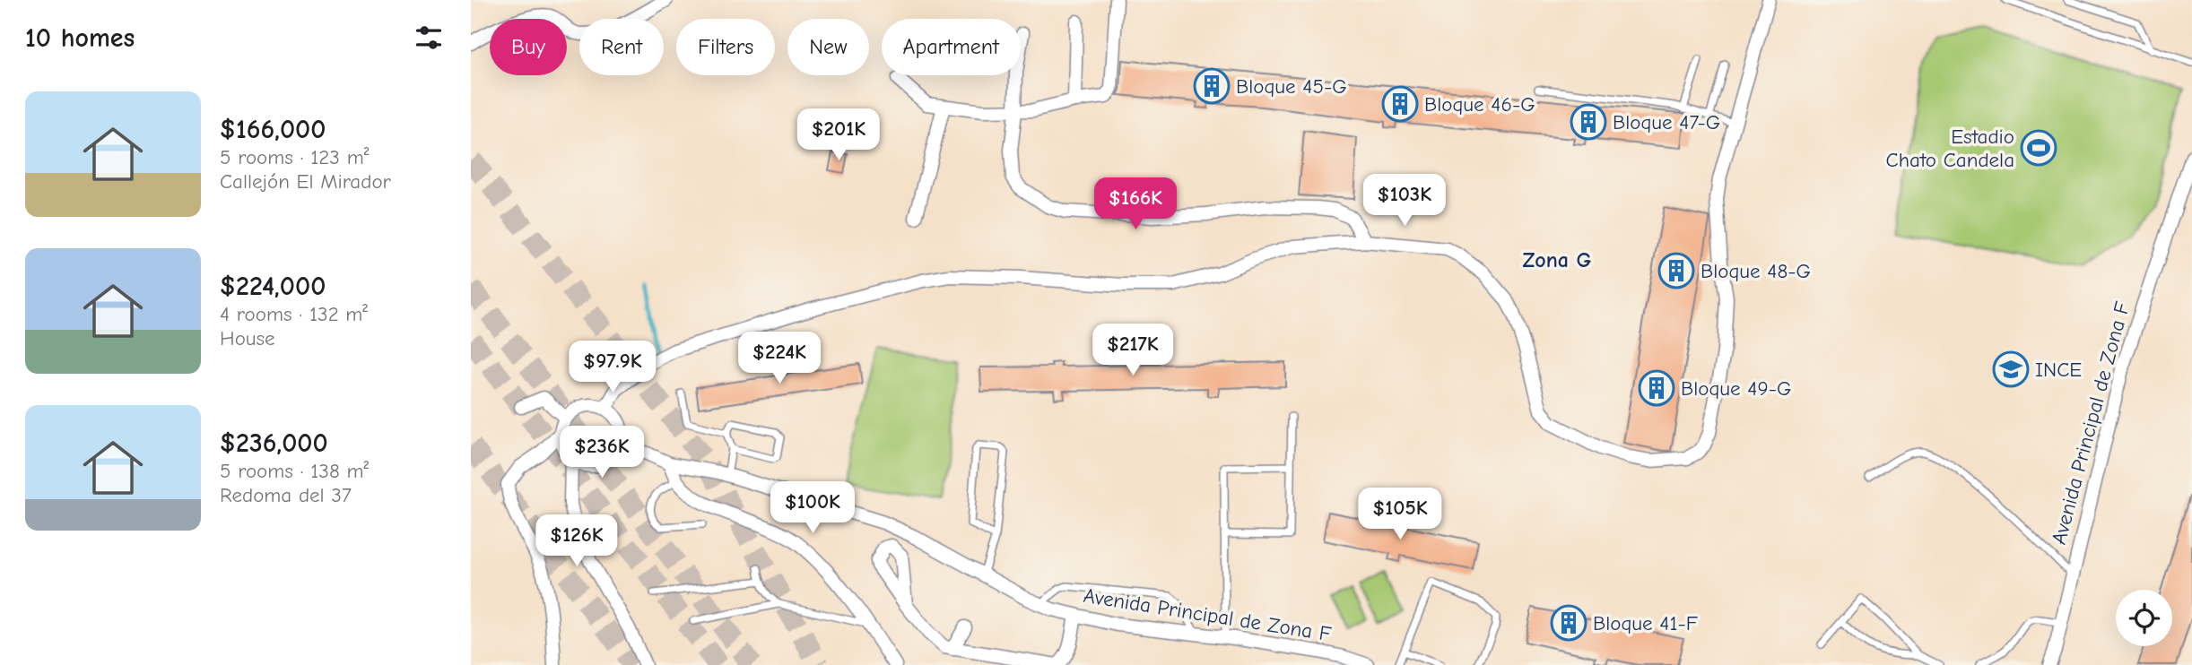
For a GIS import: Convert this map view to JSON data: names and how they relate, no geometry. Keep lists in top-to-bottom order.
{
  "streets": {
    "street": ["Avenida Principal de Zona F"]
  },
  "districts": ["Zona G"],
  "places": {
    "building": [
      "Bloque 45-G",
      "Bloque 46-G",
      "Bloque 47-G",
      "Bloque 48-G",
      "Bloque 49-G",
      "Bloque 41-F"
    ],
    "sports": ["Estadio Chato Candela"],
    "school or university": ["INCE"]
  },
  "page": {
    "heading": "10 homes",
    "chip": [
      "Buy",
      "Rent",
      "Filters",
      "New",
      "Apartment"
    ],
    "list": [
      {
        "name": "$166,000",
        "note": "5 rooms · 123 m² · Callejón El Mirador"
      },
      {
        "name": "$224,000",
        "note": "4 rooms · 132 m² · House"
      },
      {
        "name": "$236,000",
        "note": "5 rooms · 138 m² · Redoma del 37"
      }
    ],
    "price": [
      "$201K",
      "$103K",
      "$166K",
      "$217K",
      "$224K",
      "$97.9K",
      "$236K",
      "$100K",
      "$105K",
      "$126K"
    ]
  }
}
